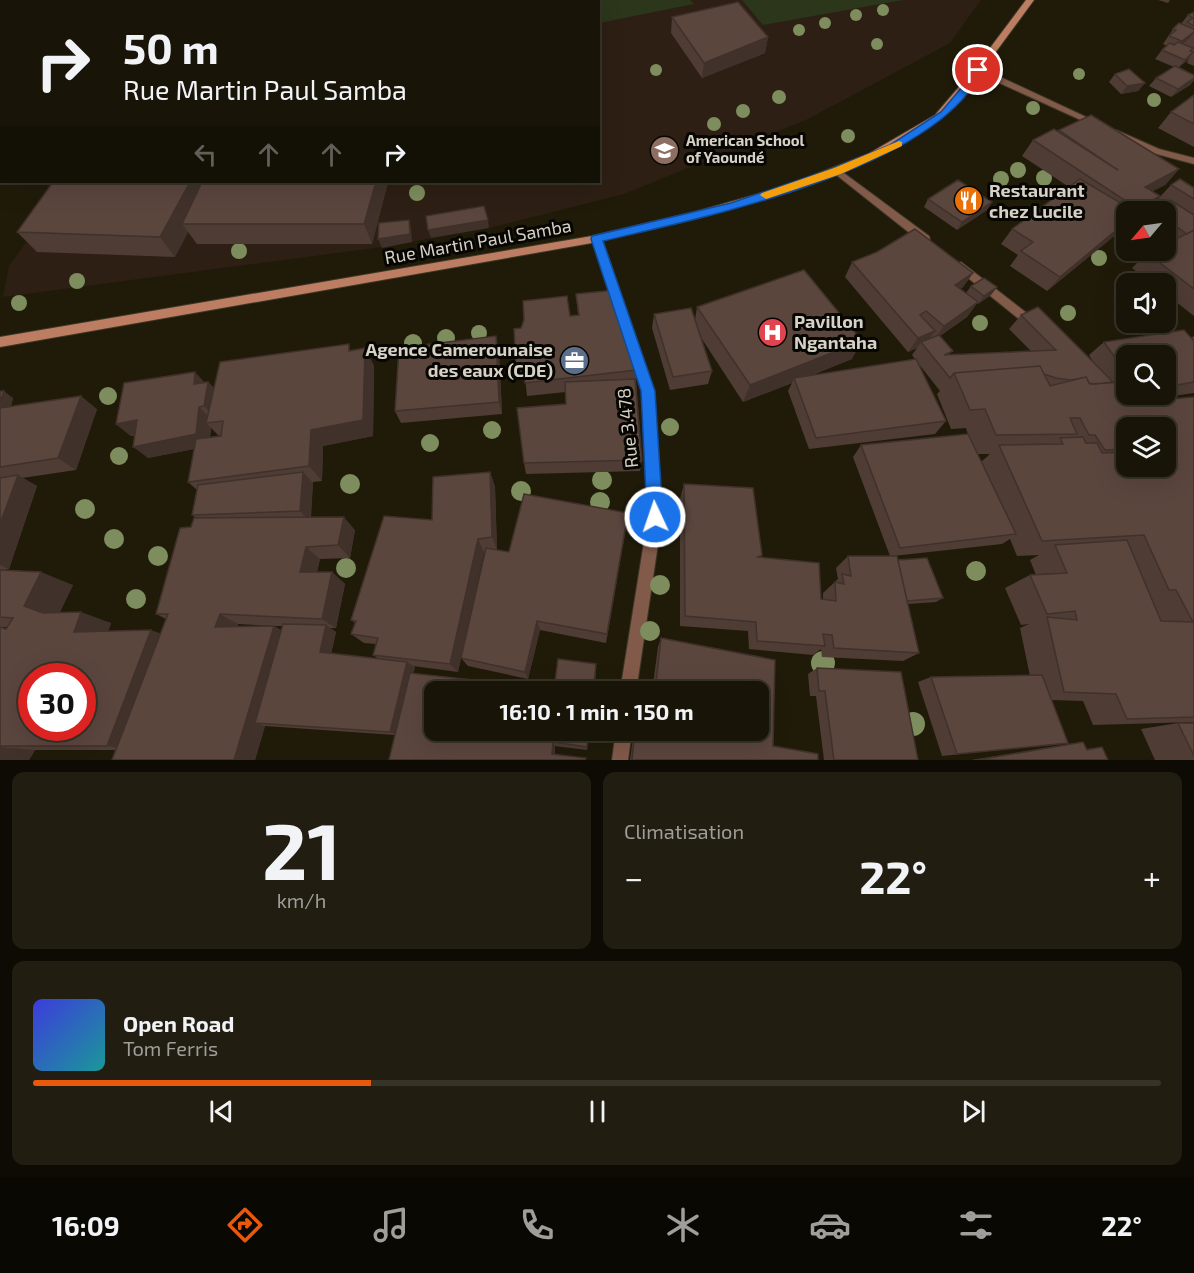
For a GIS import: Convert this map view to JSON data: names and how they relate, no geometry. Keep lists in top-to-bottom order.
{
  "streets": {
    "main road": ["Rue Martin Paul Samba"],
    "street": ["Rue 3.478"]
  },
  "crossings": [
    ["Rue Martin Paul Samba", "Rue 3.478"]
  ],
  "places": {
    "school or university": ["American School of Yaoundé"],
    "restaurant": ["Restaurant chez Lucile"],
    "hospital": ["Pavillon Ngantaha"],
    "office": ["Agence Camerounaise des eaux (CDE)"]
  },
  "north": "bottom left",
  "page": {
    "turn": ["50 m", "Rue Martin Paul Samba"],
    "limit": "30",
    "trip": "16:10 · 1 min · 150 m",
    "tile": [
      ["21", "km/h"],
      "Climatisation"
    ],
    "heat": ["−", "22°", "+"],
    "song": ["Open Road", "Tom Ferris"],
    "tabs": ["16:09", "22°"]
  }
}
